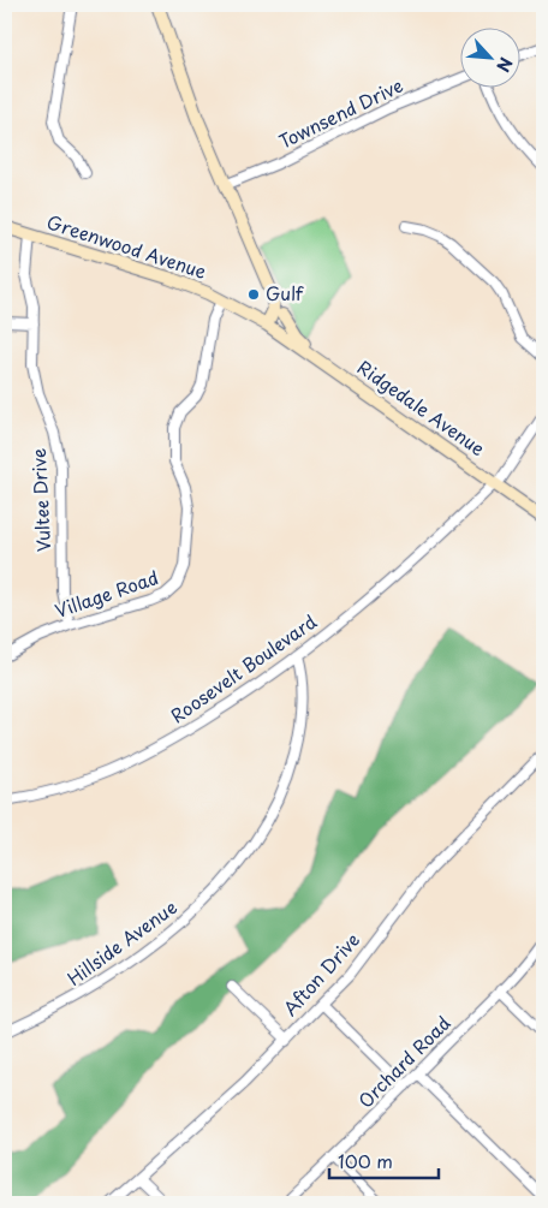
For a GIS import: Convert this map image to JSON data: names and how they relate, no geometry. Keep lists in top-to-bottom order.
{
  "streets": {
    "main road": ["Greenwood Avenue", "Ridgedale Avenue"],
    "street": [
      "Townsend Drive",
      "Vultee Drive",
      "Village Road",
      "Roosevelt Boulevard",
      "Hillside Avenue",
      "Afton Drive",
      "Orchard Road"
    ]
  },
  "crossings": [
    ["Greenwood Avenue", "Ridgedale Avenue"],
    ["Greenwood Avenue", "Vultee Drive"],
    ["Greenwood Avenue", "Village Road"],
    ["Ridgedale Avenue", "Roosevelt Boulevard"],
    ["Vultee Drive", "Village Road"],
    ["Roosevelt Boulevard", "Hillside Avenue"]
  ],
  "places": ["Gulf"],
  "scale_bar": "100 m",
  "north": "bottom right"
}
